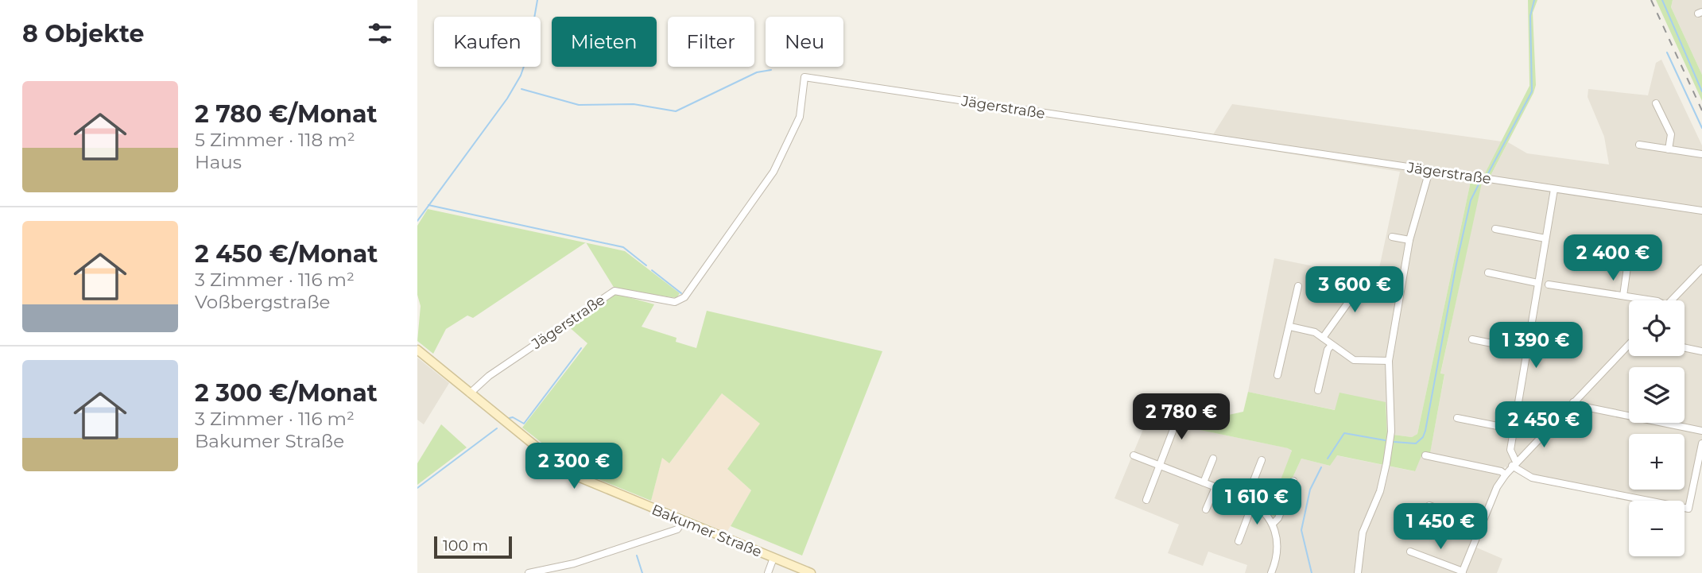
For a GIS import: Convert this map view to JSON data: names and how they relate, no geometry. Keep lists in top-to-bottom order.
{
  "streets": {
    "main road": ["Bakumer Straße"],
    "street": ["Jägerstraße"]
  },
  "crossings": [
    ["Jägerstraße", "Bakumer Straße"]
  ],
  "scale_bar": "100 m",
  "page": {
    "heading": "8 Objekte",
    "chip": [
      "Kaufen",
      "Mieten",
      "Filter",
      "Neu"
    ],
    "list": [
      {
        "name": "2 780 €/Monat",
        "note": "5 Zimmer · 118 m² · Haus"
      },
      {
        "name": "2 450 €/Monat",
        "note": "3 Zimmer · 116 m² · Voßbergstraße"
      },
      {
        "name": "2 300 €/Monat",
        "note": "3 Zimmer · 116 m² · Bakumer Straße"
      }
    ],
    "price": [
      "2 400 €",
      "3 600 €",
      "1 390 €",
      "2 780 €",
      "2 450 €",
      "2 300 €",
      "1 610 €",
      "1 450 €"
    ],
    "map_buttons": ["+", "−"],
    "scale": "100 m"
  }
}
